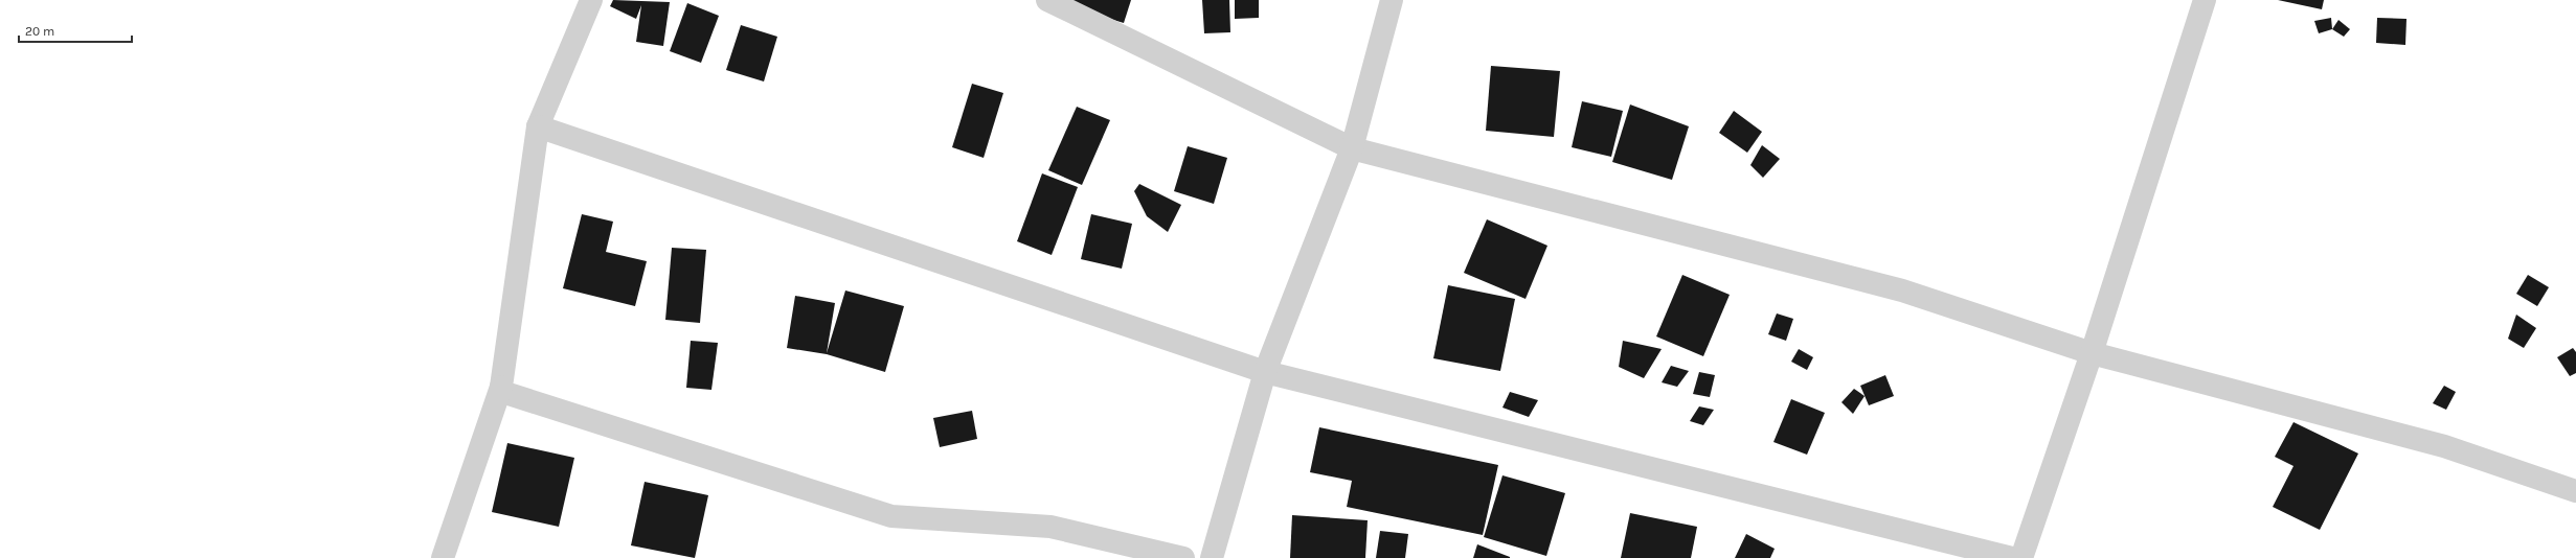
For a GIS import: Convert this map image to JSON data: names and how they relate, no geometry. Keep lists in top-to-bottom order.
{
  "scale_bar": "20 m"
}
